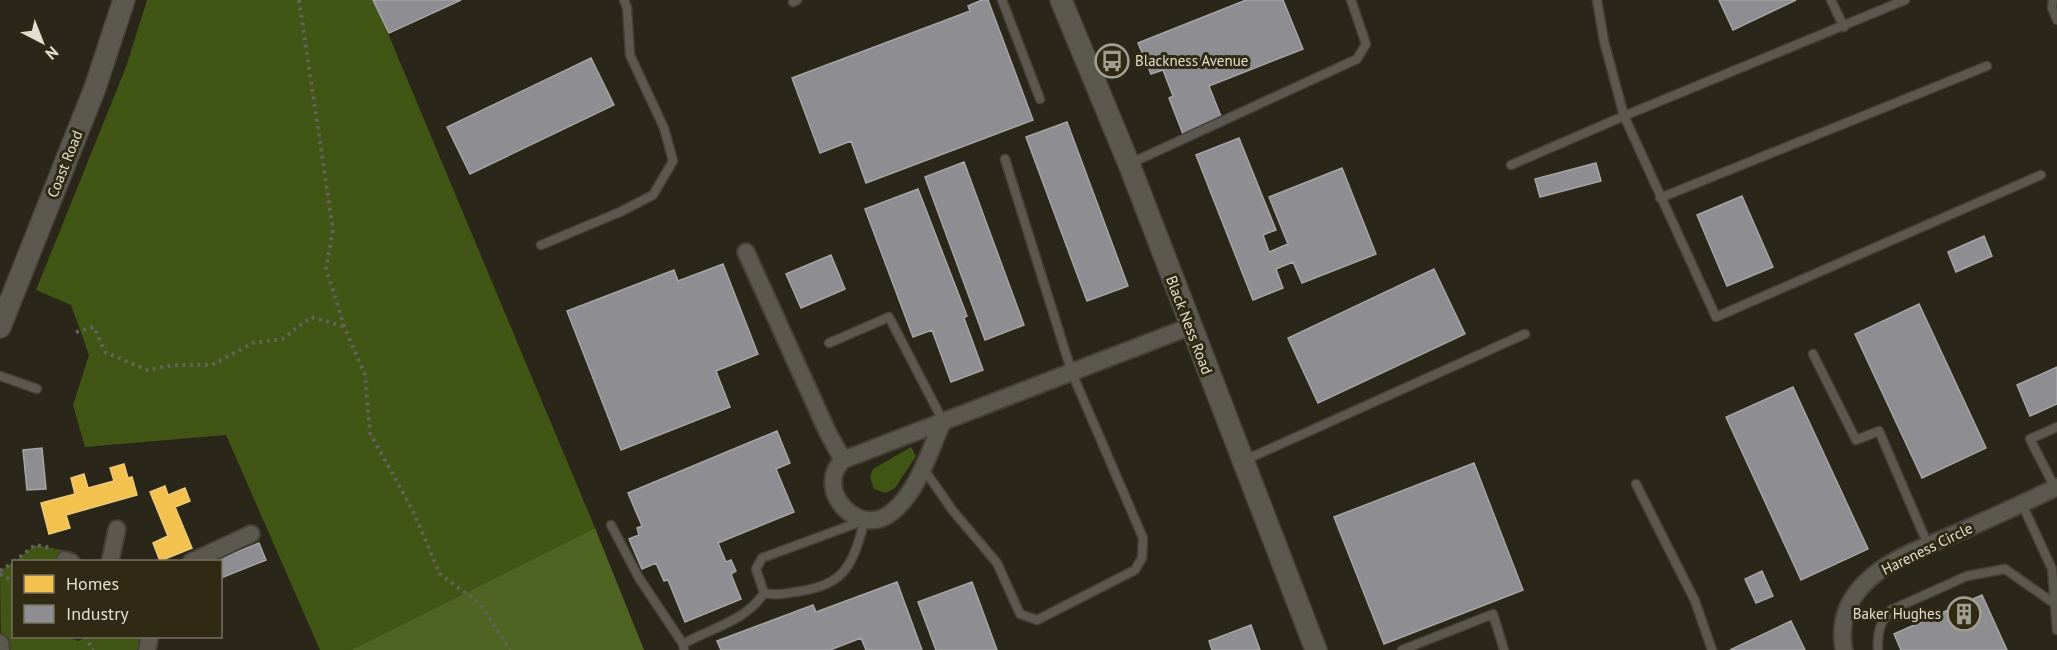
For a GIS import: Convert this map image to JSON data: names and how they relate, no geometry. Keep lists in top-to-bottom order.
{
  "streets": {
    "street": ["Coast Road", "Black Ness Road", "Hareness Circle"]
  },
  "places": {
    "bus stop": ["Blackness Avenue"],
    "building": ["Baker Hughes"]
  },
  "legend": ["Homes", "Industry"],
  "north": "bottom right"
}
